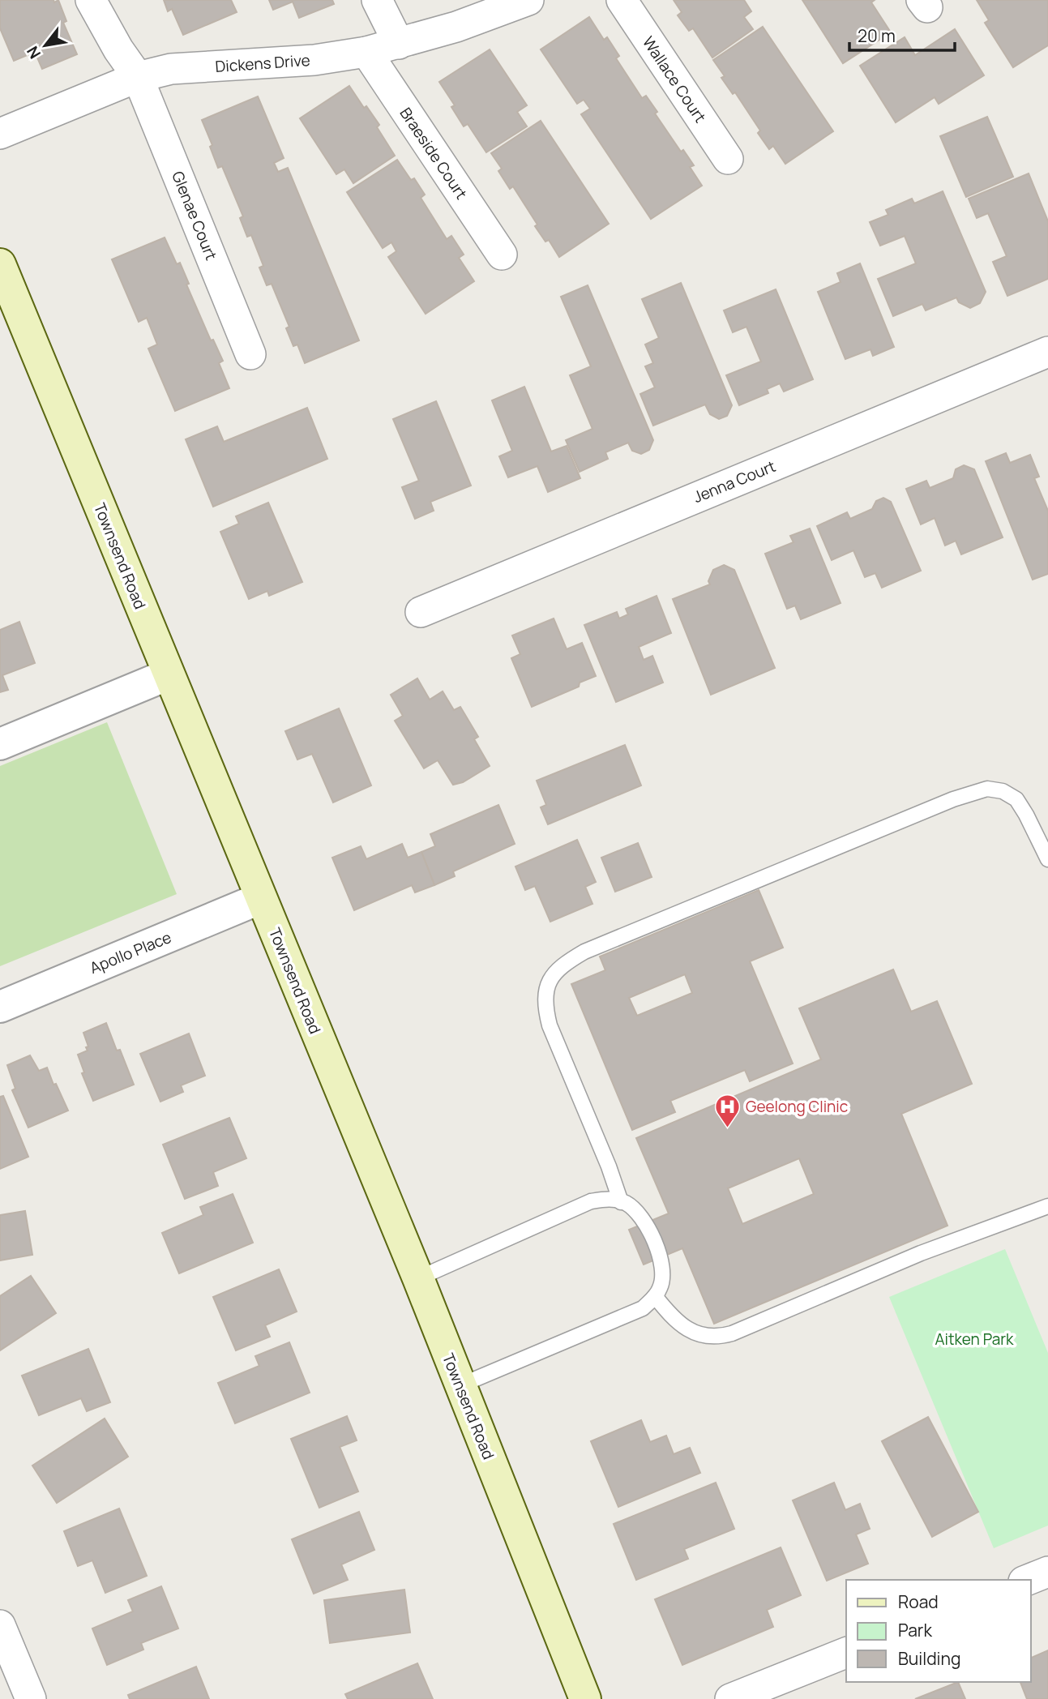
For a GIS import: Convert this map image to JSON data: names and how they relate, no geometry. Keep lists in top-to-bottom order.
{
  "streets": {
    "main road": ["Townsend Road"],
    "street": [
      "Dickens Drive",
      "Wallace Court",
      "Braeside Court",
      "Glenae Court",
      "Jenna Court",
      "Apollo Place"
    ]
  },
  "crossings": [
    ["Dickens Drive", "Braeside Court"],
    ["Dickens Drive", "Glenae Court"],
    ["Townsend Road", "Apollo Place"]
  ],
  "parks": ["Aitken Park"],
  "places": {
    "hospital": ["Geelong Clinic"]
  },
  "legend": ["Road", "Park", "Building"],
  "scale_bar": "20 m",
  "north": "bottom left"
}
